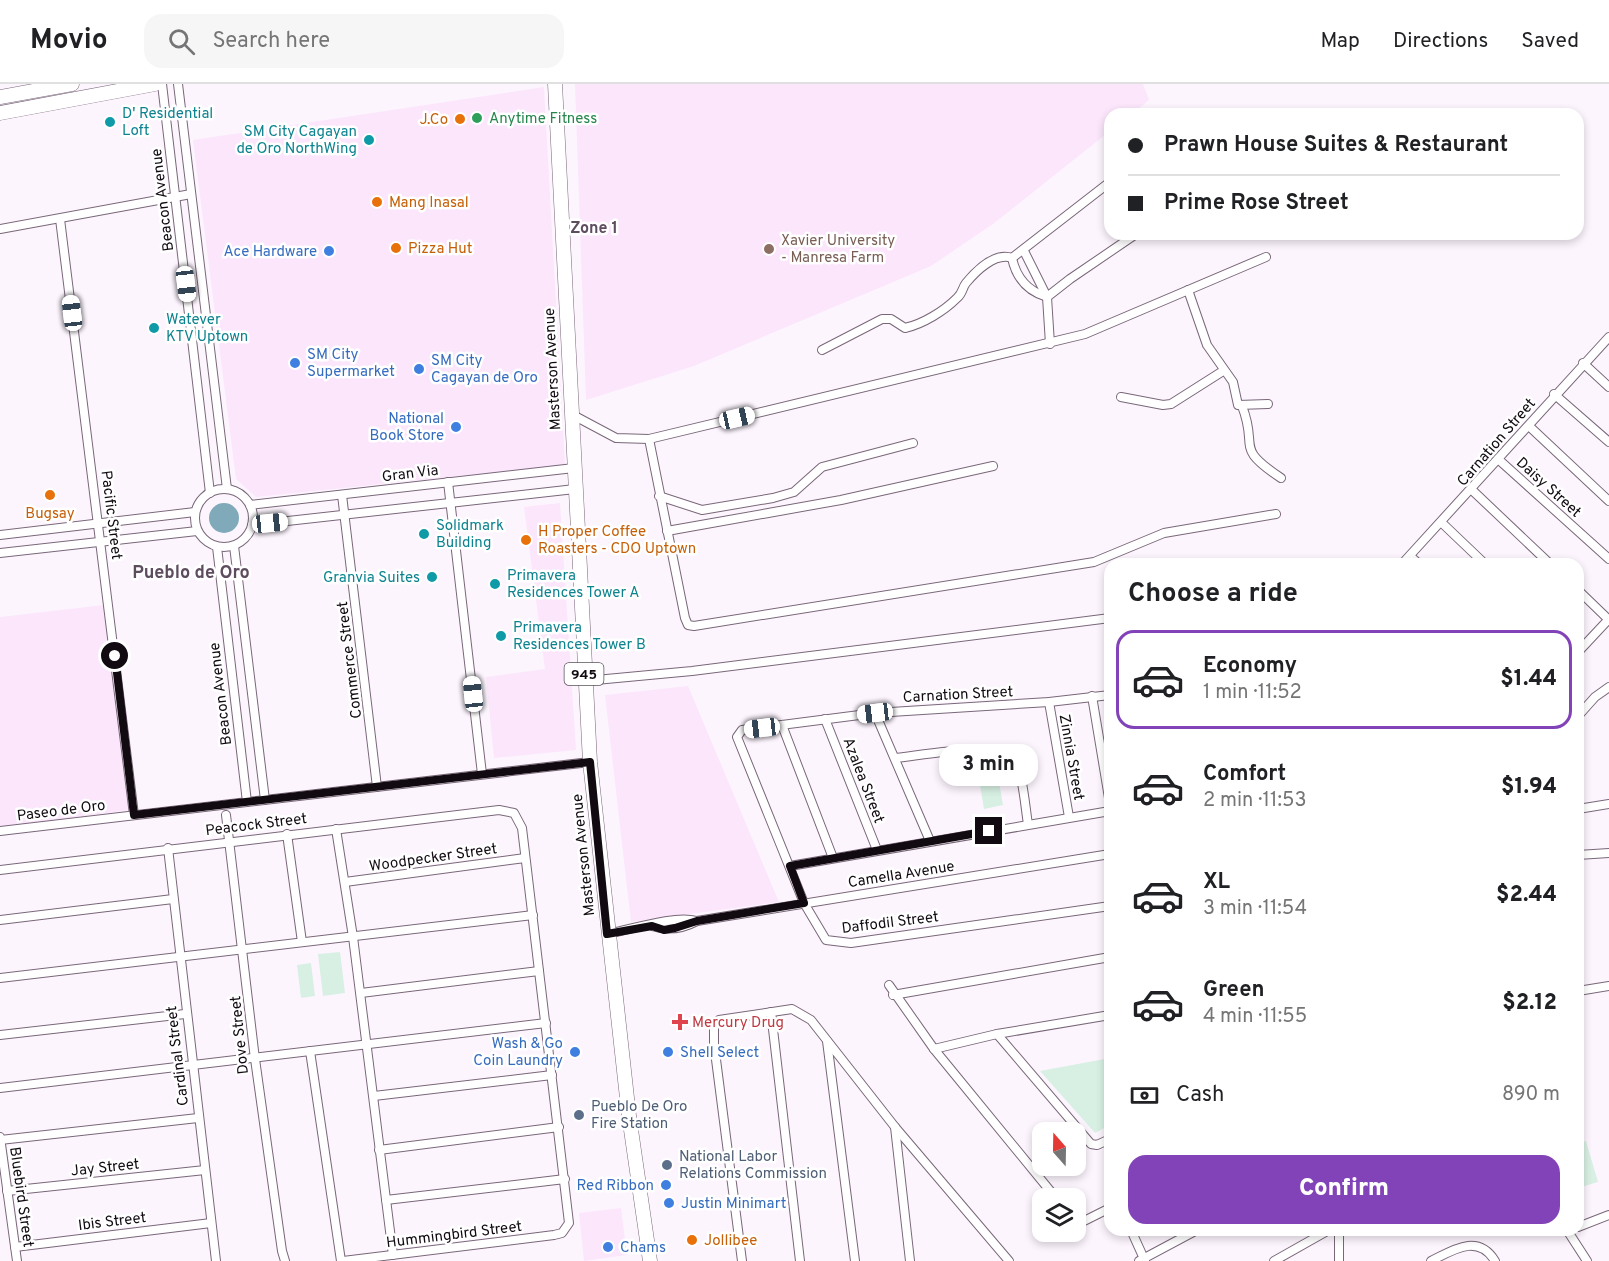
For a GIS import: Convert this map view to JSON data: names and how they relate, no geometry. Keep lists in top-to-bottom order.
{
  "streets": {
    "main road": ["Masterson Avenue", "945"],
    "street": [
      "Beacon Avenue",
      "Carnation Street",
      "Gran Via",
      "Daisy Street",
      "Pacific Street",
      "Commerce Street",
      "Zinnia Street",
      "Azalea Street",
      "Paseo de Oro",
      "Peacock Street",
      "Woodpecker Street",
      "Camella Avenue",
      "Daffodil Street",
      "Dove Street",
      "Cardinal Street",
      "Jay Street",
      "Bluebird Street",
      "Ibis Street",
      "Hummingbird Street"
    ]
  },
  "crossings": [
    ["Beacon Avenue", "Gran Via"],
    ["Beacon Avenue", "Paseo de Oro"],
    ["Masterson Avenue", "Gran Via"],
    ["Masterson Avenue", "Paseo de Oro"],
    ["Masterson Avenue", "Camella Avenue"],
    ["Carnation Street", "Daisy Street"],
    ["Carnation Street", "Zinnia Street"],
    ["Carnation Street", "Azalea Street"],
    ["Carnation Street", "Daffodil Street"],
    ["Gran Via", "Commerce Street"],
    ["Pacific Street", "Paseo de Oro"],
    ["Commerce Street", "Paseo de Oro"],
    ["Peacock Street", "Woodpecker Street"],
    ["Peacock Street", "Dove Street"],
    ["Peacock Street", "Cardinal Street"],
    ["Camella Avenue", "Daffodil Street"],
    ["Cardinal Street", "Jay Street"],
    ["Cardinal Street", "Ibis Street"],
    ["Jay Street", "Bluebird Street"],
    ["Bluebird Street", "Ibis Street"]
  ],
  "districts": ["Zone 1", "Pueblo de Oro"],
  "places": {
    "other": [
      "Anytime Fitness",
      "J.Co",
      "D' Residential Loft",
      "SM City Cagayan de Oro NorthWing",
      "Mang Inasal",
      "Pizza Hut",
      "Xavier University - Manresa Farm",
      "Ace Hardware",
      "Watever KTV Uptown",
      "SM City Supermarket",
      "SM City Cagayan de Oro",
      "National Book Store",
      "Bugsay",
      "Solidmark Building",
      "H Proper Coffee Roasters - CDO Uptown",
      "Granvia Suites",
      "Primavera Residences Tower A",
      "Primavera Residences Tower B",
      "Wash & Go Coin Laundry",
      "Shell Select",
      "Pueblo De Oro Fire Station",
      "National Labor Relations Commission",
      "Red Ribbon",
      "Justin Minimart",
      "Jollibee",
      "Chams"
    ],
    "health": ["Mercury Drug"]
  },
  "north": "top",
  "page": {
    "header": "Movio",
    "search": "Search here",
    "nav": ["Map", "Directions", "Saved"],
    "banner": ["Prawn House Suites & Restaurant", "Prime Rose Street"],
    "heading": "Choose a ride",
    "list": [
      {
        "name": "Economy",
        "note": "1 min · 11:52",
        "value": "$1.44"
      },
      {
        "name": "Comfort",
        "note": "2 min · 11:53",
        "value": "$1.94"
      },
      {
        "name": "XL",
        "note": "3 min · 11:54",
        "value": "$2.44"
      },
      {
        "name": "Green",
        "note": "4 min · 11:55",
        "value": "$2.12"
      }
    ],
    "bubble": "3 min",
    "pay": ["Cash", "890 m"],
    "buttons": "Confirm"
  }
}
